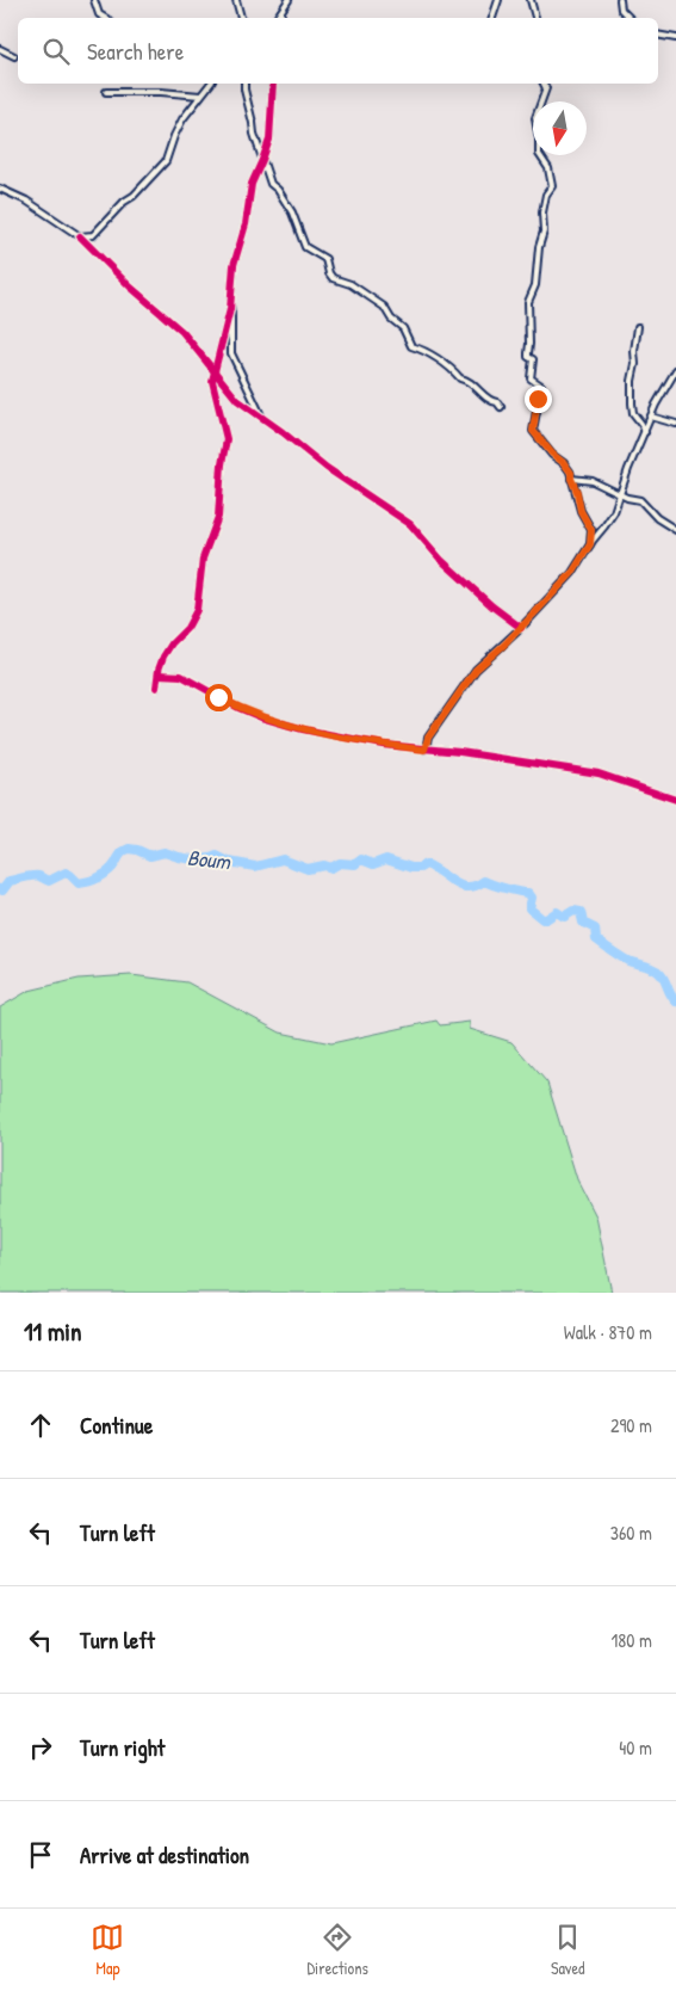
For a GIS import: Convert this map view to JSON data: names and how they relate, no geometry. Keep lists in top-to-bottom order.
{
  "water": ["Boum"],
  "north": "bottom",
  "page": {
    "search": "Search here",
    "heading": ["11 min", "Walk · 870 m"],
    "list": [
      ["Continue", "290 m"],
      ["Turn left", "360 m"],
      ["Turn left", "180 m"],
      ["Turn right", "40 m"],
      "Arrive at destination"
    ],
    "nav": ["Map", "Directions", "Saved"]
  }
}
